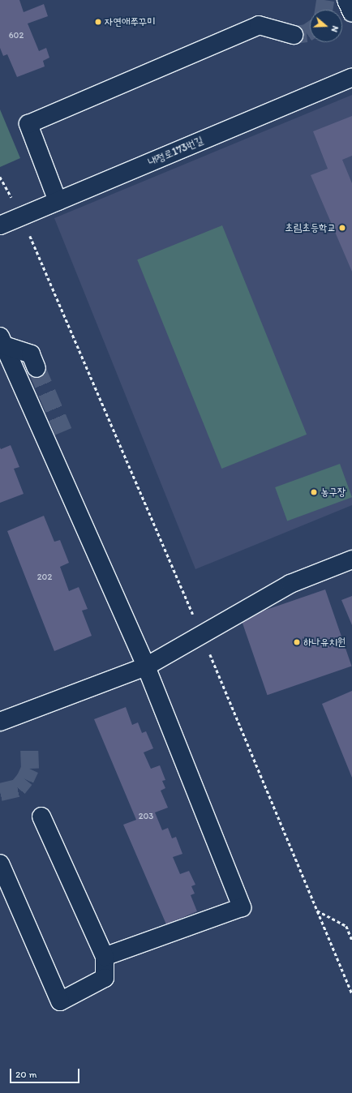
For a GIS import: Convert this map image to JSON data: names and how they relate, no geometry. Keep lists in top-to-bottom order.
{
  "streets": {
    "street": ["내정로173번길"]
  },
  "places": [
    "자연애쭈꾸미",
    "초림초등학교",
    "농구장",
    "하나유치원"
  ],
  "house_numbers": ["602", "202", "203"],
  "scale_bar": "20 m",
  "north": "right"
}
